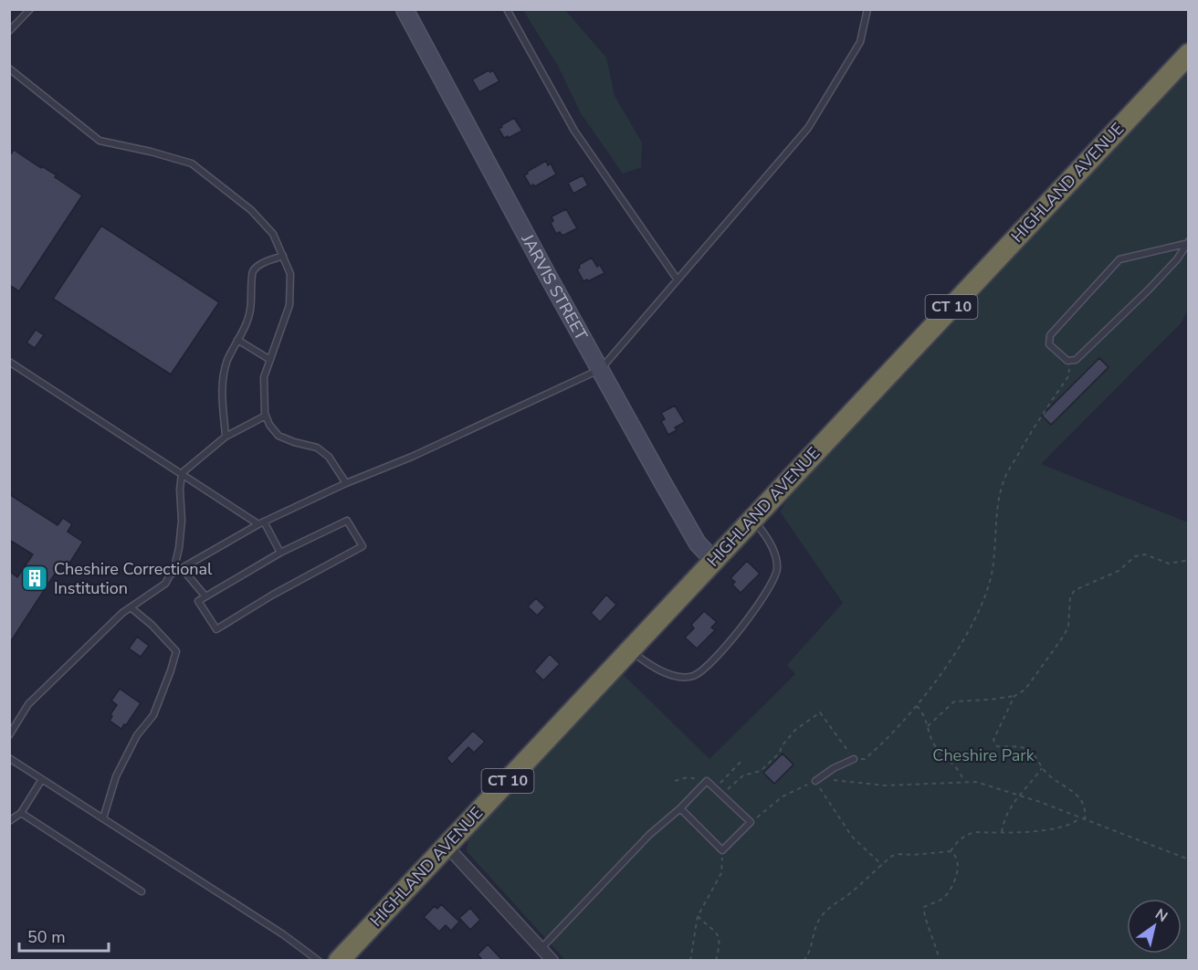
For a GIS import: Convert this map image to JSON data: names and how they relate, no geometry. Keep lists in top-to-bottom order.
{
  "streets": {
    "highway": ["HIGHLAND AVENUE", "CT 10"],
    "street": ["JARVIS STREET"]
  },
  "crossings": [
    ["HIGHLAND AVENUE", "JARVIS STREET"]
  ],
  "parks": ["Cheshire Park"],
  "places": {
    "building": ["Cheshire Correctional Institution"]
  },
  "scale_bar": "50 m",
  "north": "top right"
}
